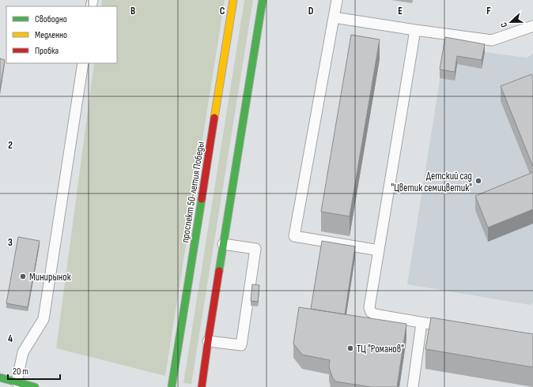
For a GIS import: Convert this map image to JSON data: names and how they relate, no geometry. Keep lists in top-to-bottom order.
{
  "streets": {
    "main road": ["проспект 50-летия Победы"]
  },
  "places": ["Детский сад \"Цветик семицветик\"", "Минирынок", "ТЦ \"Романов\""],
  "legend": ["Свободно", "Медленно", "Пробка"],
  "scale_bar": "20 m",
  "north": "left",
  "grid": {
    "columns": [
      "B",
      "C",
      "D",
      "E",
      "F"
    ],
    "rows": ["2", "3", "4"]
  }
}
